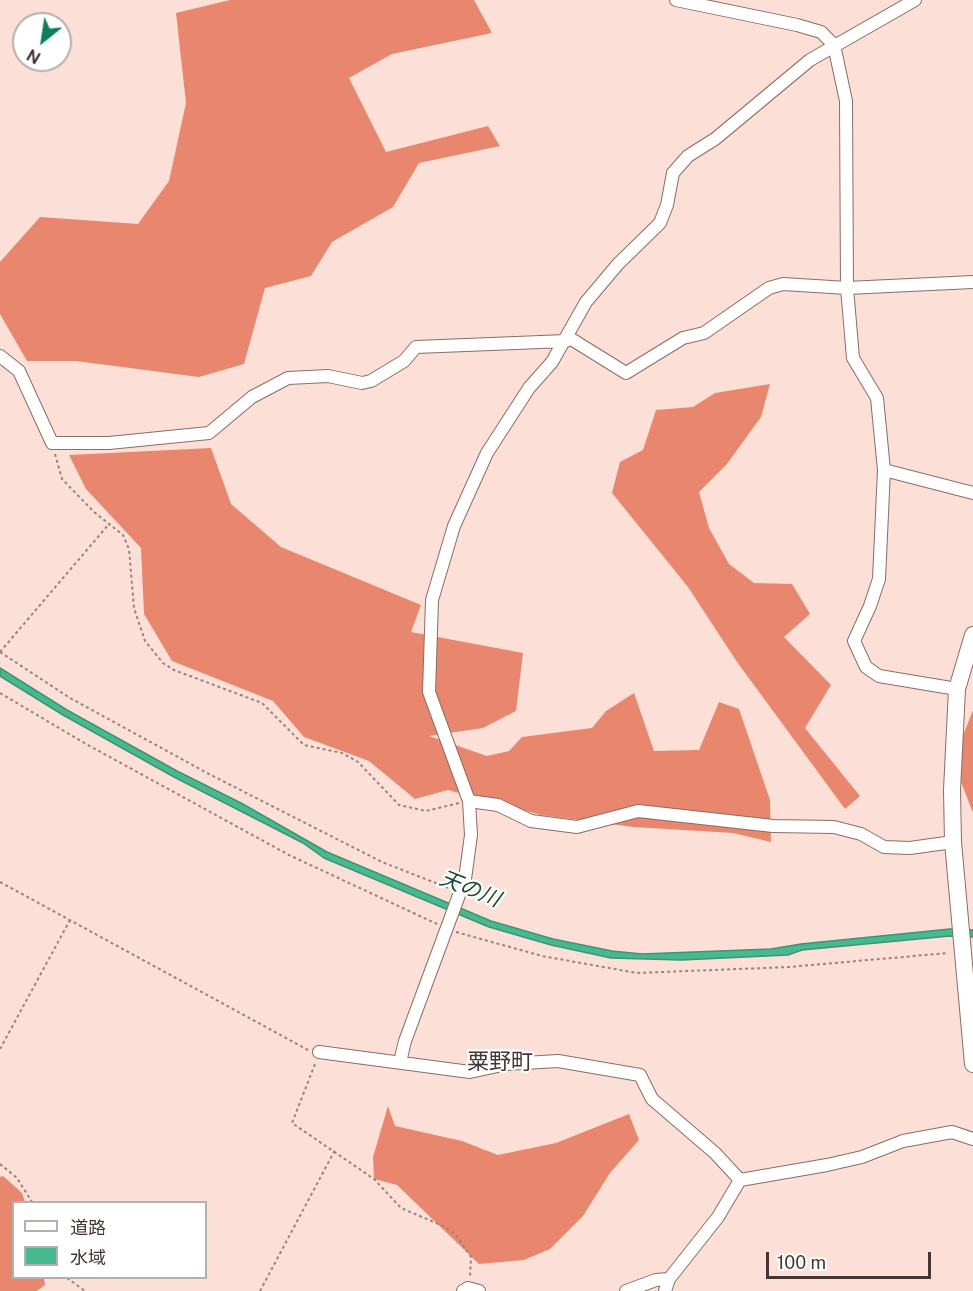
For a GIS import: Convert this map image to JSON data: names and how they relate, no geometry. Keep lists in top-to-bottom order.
{
  "districts": ["粟野町"],
  "water": ["天の川"],
  "legend": ["道路", "水域"],
  "scale_bar": "100 m",
  "north": "bottom left"
}
